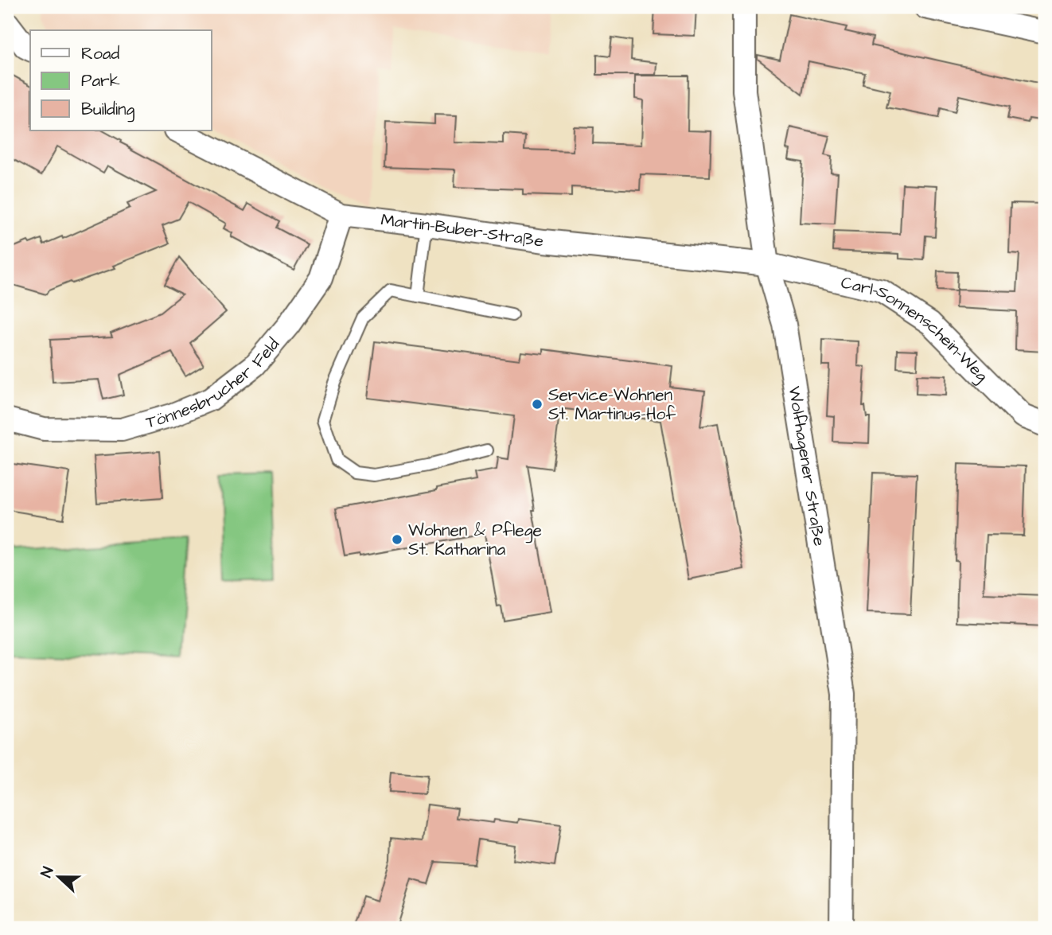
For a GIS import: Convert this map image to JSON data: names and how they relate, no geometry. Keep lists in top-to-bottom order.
{
  "streets": {
    "street": [
      "Martin-Buber-Straße",
      "Carl-Sonnenschein-Weg",
      "Tönnesbrucher Feld",
      "Wolfhagener Straße"
    ]
  },
  "crossings": [
    ["Martin-Buber-Straße", "Carl-Sonnenschein-Weg"],
    ["Martin-Buber-Straße", "Tönnesbrucher Feld"],
    ["Martin-Buber-Straße", "Wolfhagener Straße"],
    ["Carl-Sonnenschein-Weg", "Wolfhagener Straße"]
  ],
  "places": ["Service-Wohnen St. Martinus-Hof", "Wohnen & Pflege St. Katharina"],
  "legend": ["Road", "Park", "Building"],
  "north": "left"
}
